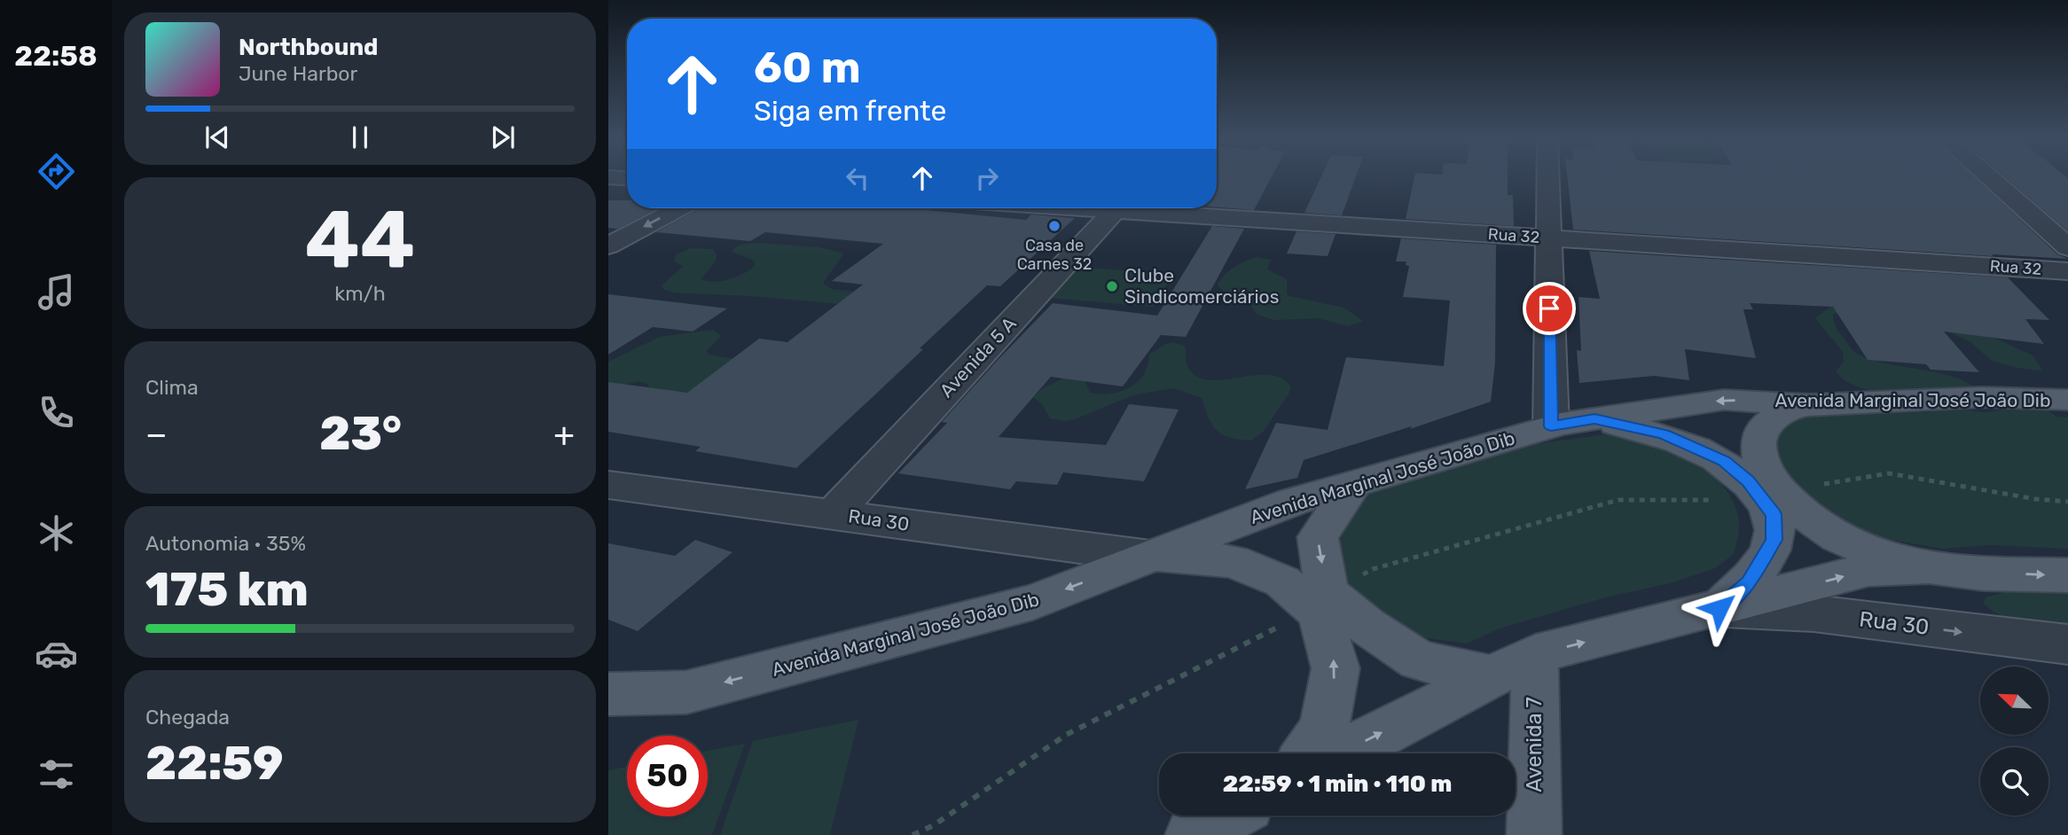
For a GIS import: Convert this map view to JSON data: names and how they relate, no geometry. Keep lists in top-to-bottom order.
{
  "streets": {
    "main road": ["Avenida Marginal José João Dib", "Avenida 7"],
    "street": ["Rua 32", "Avenida 5 A", "Rua 30"]
  },
  "crossings": [
    ["Avenida 5 A", "Rua 30"],
    ["Avenida Marginal José João Dib", "Rua 30"]
  ],
  "one_way": ["Avenida Marginal José João Dib", "Rua 30"],
  "places": ["Casa de Carnes 32", "Clube Sindicomerciários"],
  "north": "top left",
  "page": {
    "tabs": "22:58",
    "turn": ["60 m", "Siga em frente"],
    "song": ["Northbound", "June Harbor"],
    "tile": [
      ["44", "km/h"],
      "Clima",
      ["Autonomia · 35%", "175 km"],
      ["Chegada", "22:59"]
    ],
    "heat": ["−", "23°", "+"],
    "limit": "50",
    "trip": "22:59 · 1 min · 110 m"
  }
}
